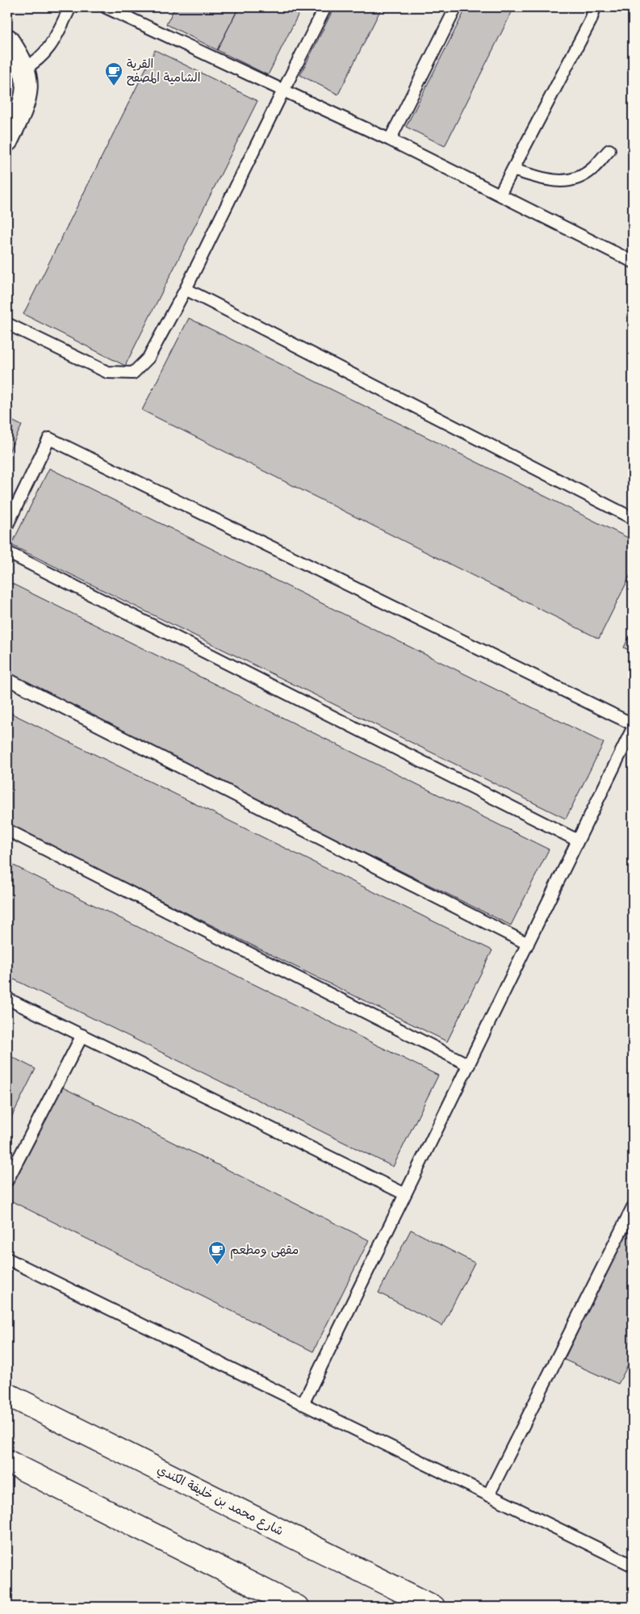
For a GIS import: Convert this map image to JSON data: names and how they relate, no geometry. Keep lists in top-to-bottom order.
{
  "streets": {
    "main road": ["شارع محمد بن خليفة الكندي"]
  },
  "places": {
    "cafe": ["القرية الشامية المصفح", "مقهى ومطعم"]
  }
}
